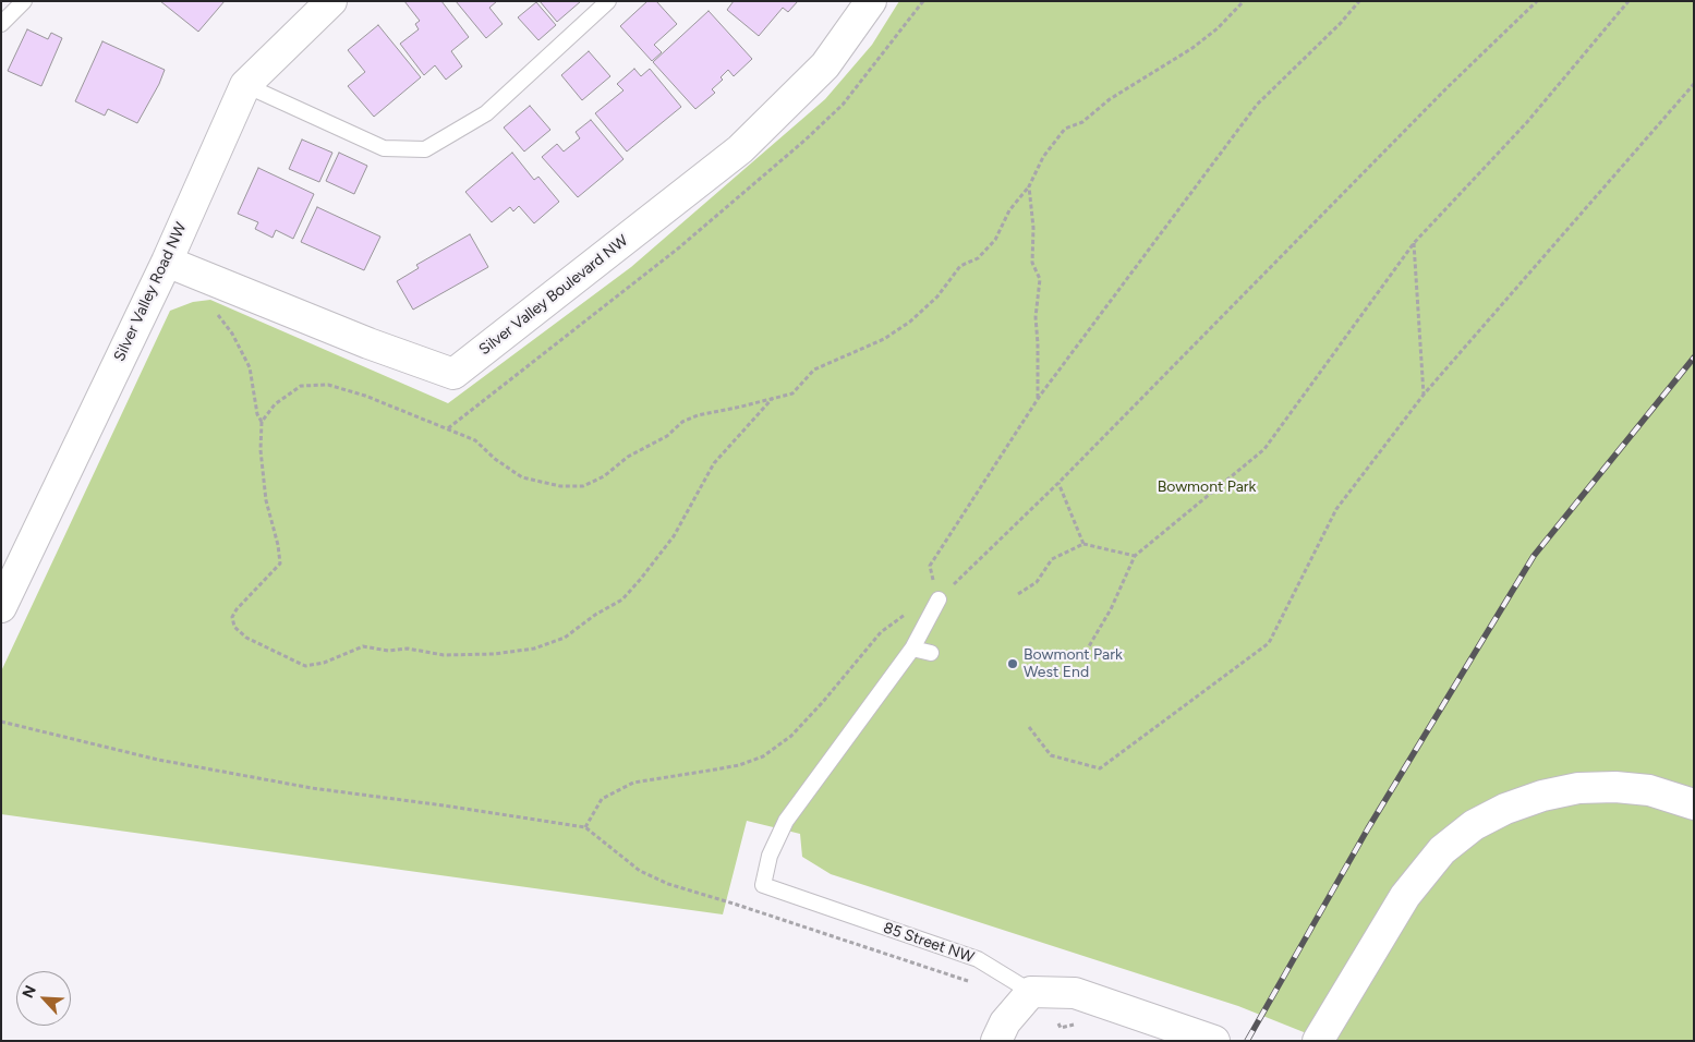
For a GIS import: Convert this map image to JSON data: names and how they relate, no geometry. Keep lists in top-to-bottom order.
{
  "streets": {
    "street": ["Silver Valley Road NW", "Silver Valley Boulevard NW"],
    "lane": ["85 Street NW"]
  },
  "crossings": [
    ["Silver Valley Road NW", "Silver Valley Boulevard NW"]
  ],
  "parks": ["Bowmont Park"],
  "places": ["Bowmont Park West End"],
  "north": "top left"
}
